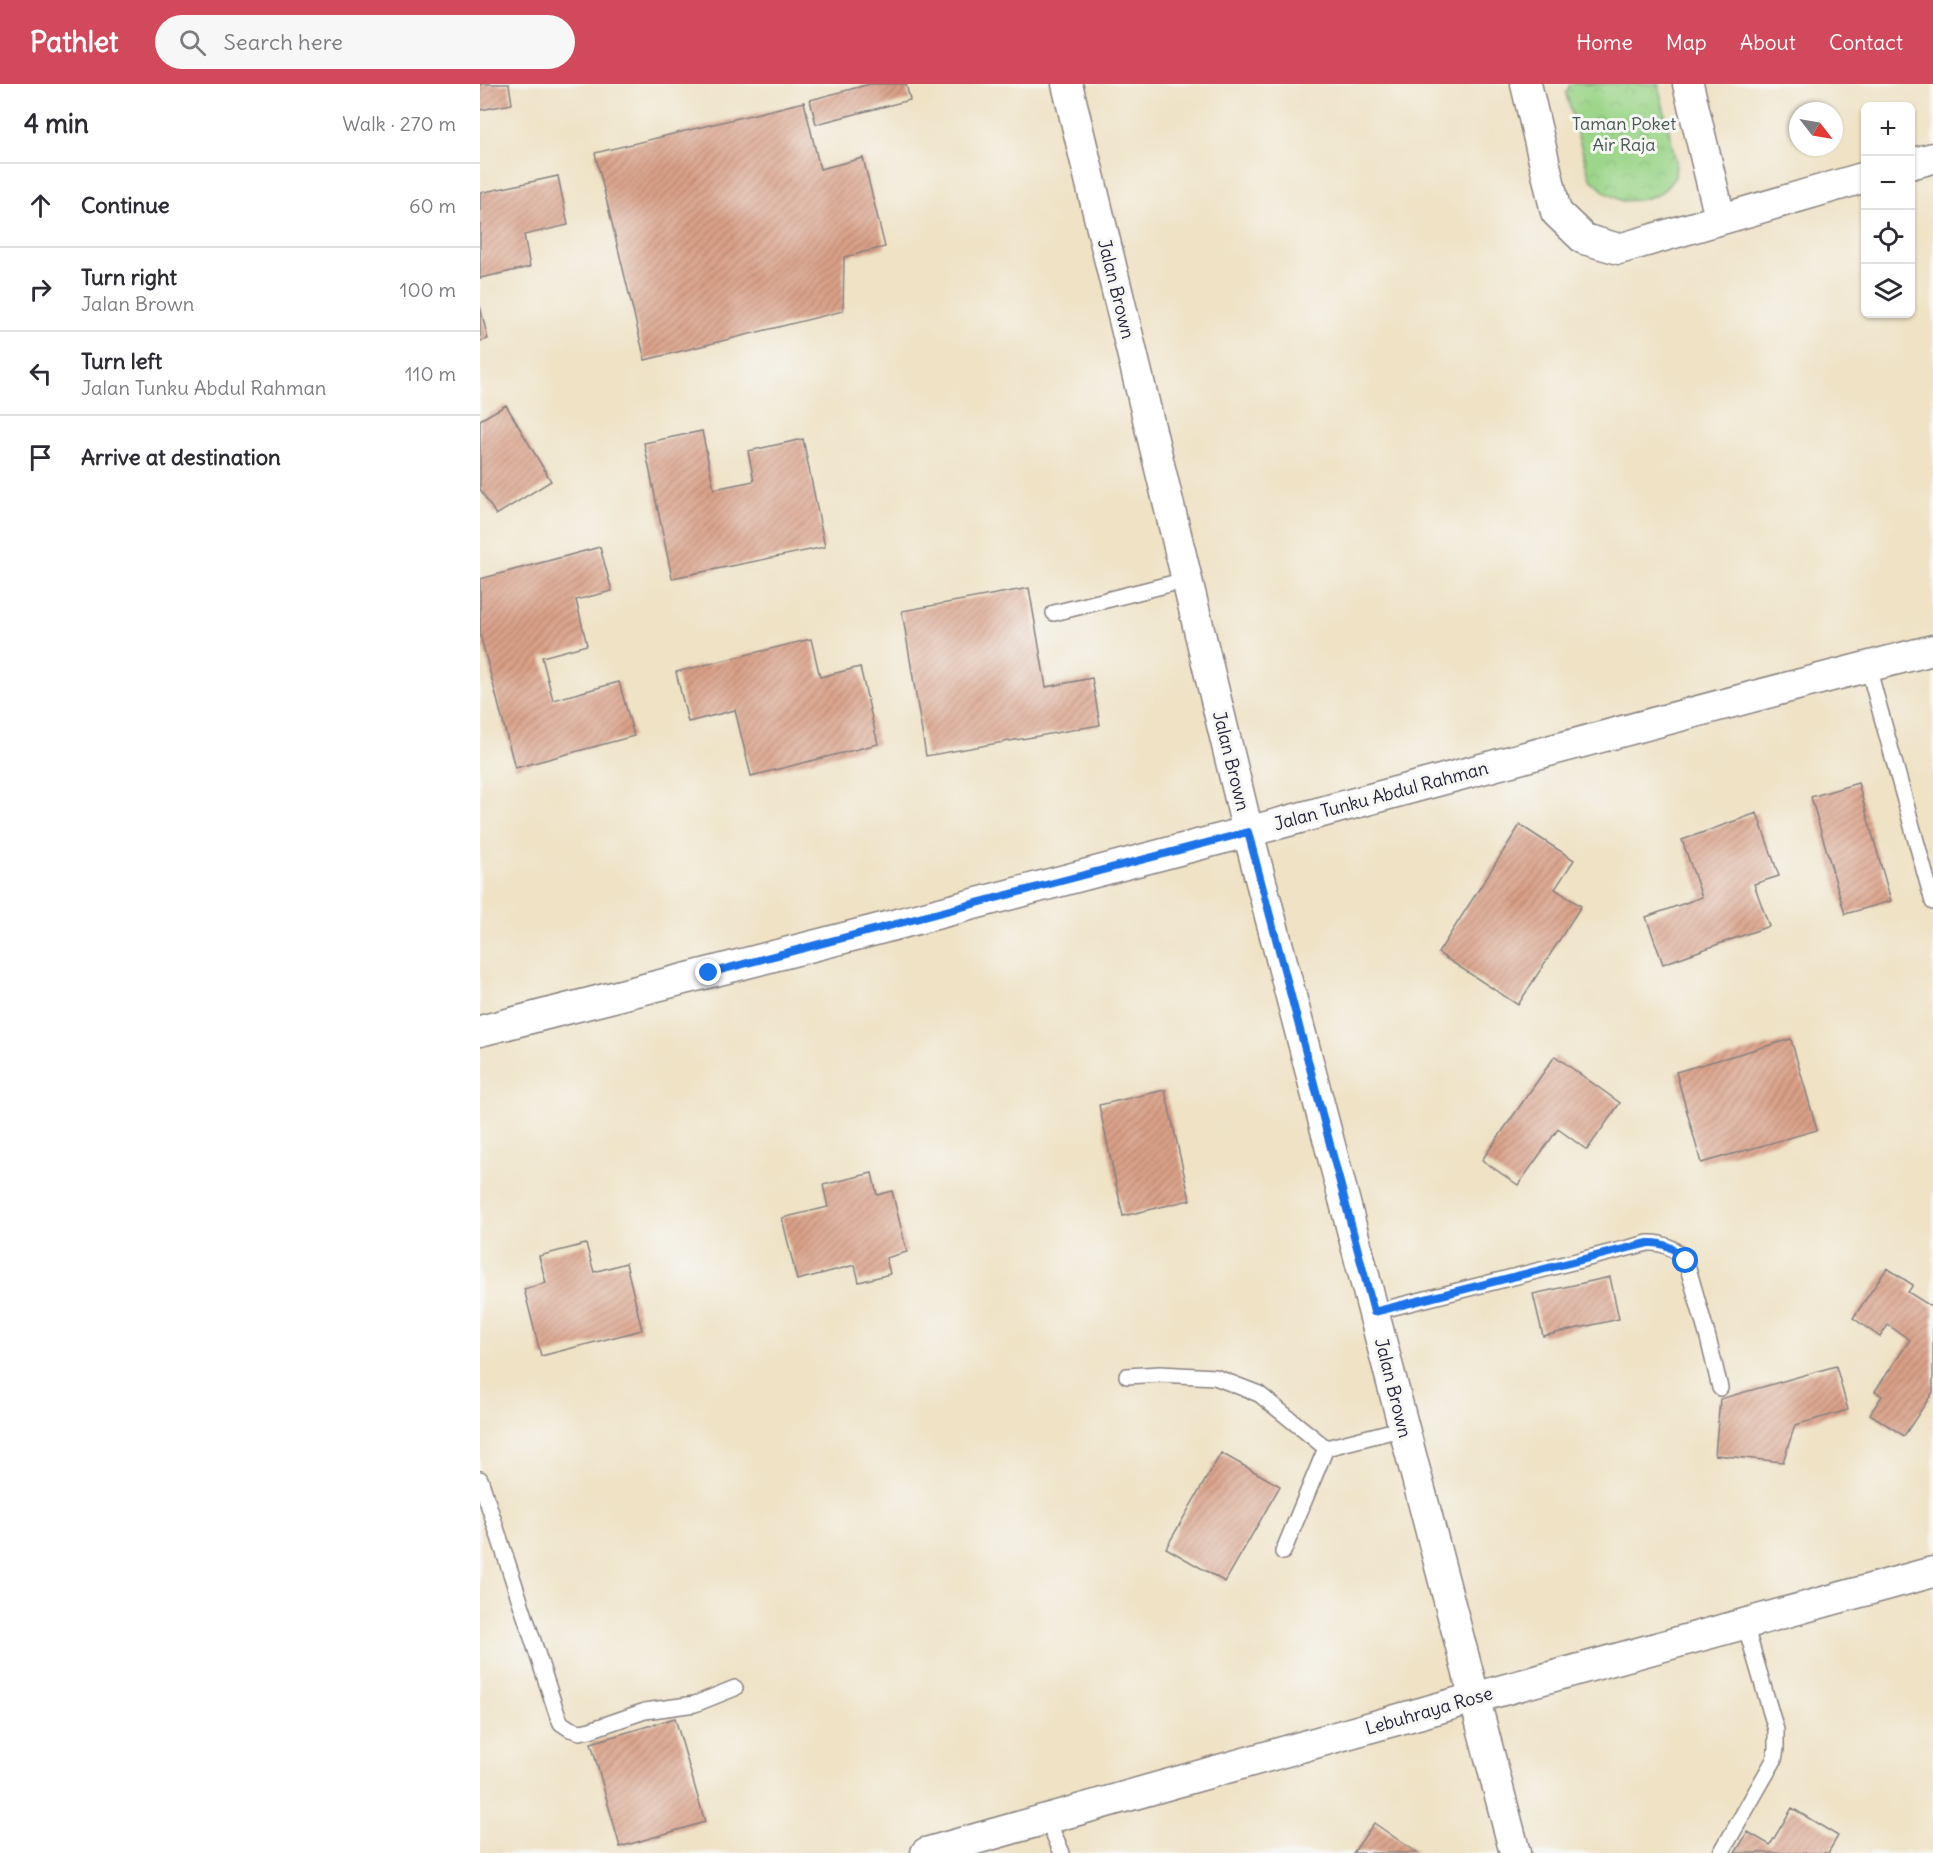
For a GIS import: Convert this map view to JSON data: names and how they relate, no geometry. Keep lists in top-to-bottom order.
{
  "streets": {
    "street": ["Jalan Brown", "Jalan Tunku Abdul Rahman", "Lebuhraya Rose"]
  },
  "crossings": [
    ["Jalan Brown", "Jalan Tunku Abdul Rahman"],
    ["Jalan Brown", "Lebuhraya Rose"]
  ],
  "parks": ["Taman Poket Air Raja"],
  "north": "bottom right",
  "page": {
    "header": "Pathlet",
    "search": "Search here",
    "nav": [
      "Home",
      "Map",
      "About",
      "Contact"
    ],
    "heading": ["4 min", "Walk · 270 m"],
    "map_buttons": ["+", "−"],
    "list": [
      ["Continue", "60 m"],
      ["Turn right", "Jalan Brown", "100 m"],
      ["Turn left", "Jalan Tunku Abdul Rahman", "110 m"],
      "Arrive at destination"
    ]
  }
}
